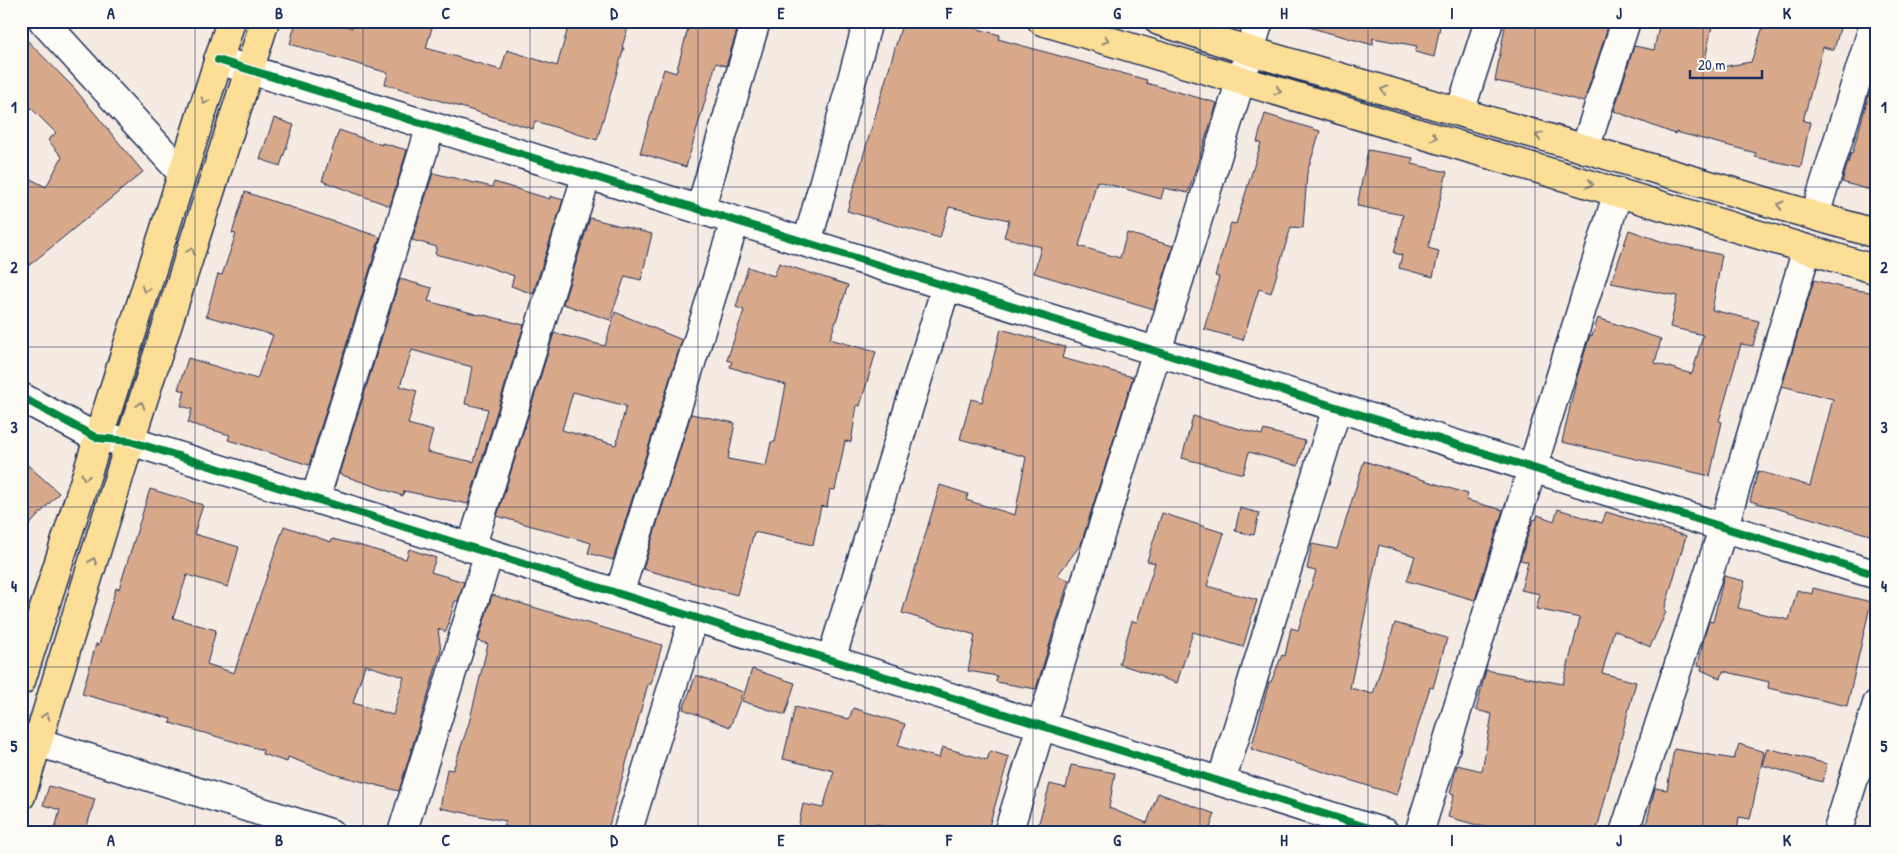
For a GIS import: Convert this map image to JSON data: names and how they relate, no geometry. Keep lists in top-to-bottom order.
{
  "scale_bar": "20 m",
  "grid": {
    "columns": [
      "A",
      "B",
      "C",
      "D",
      "E",
      "F",
      "G",
      "H",
      "I",
      "J",
      "K"
    ],
    "rows": [
      "1",
      "2",
      "3",
      "4",
      "5"
    ]
  }
}
